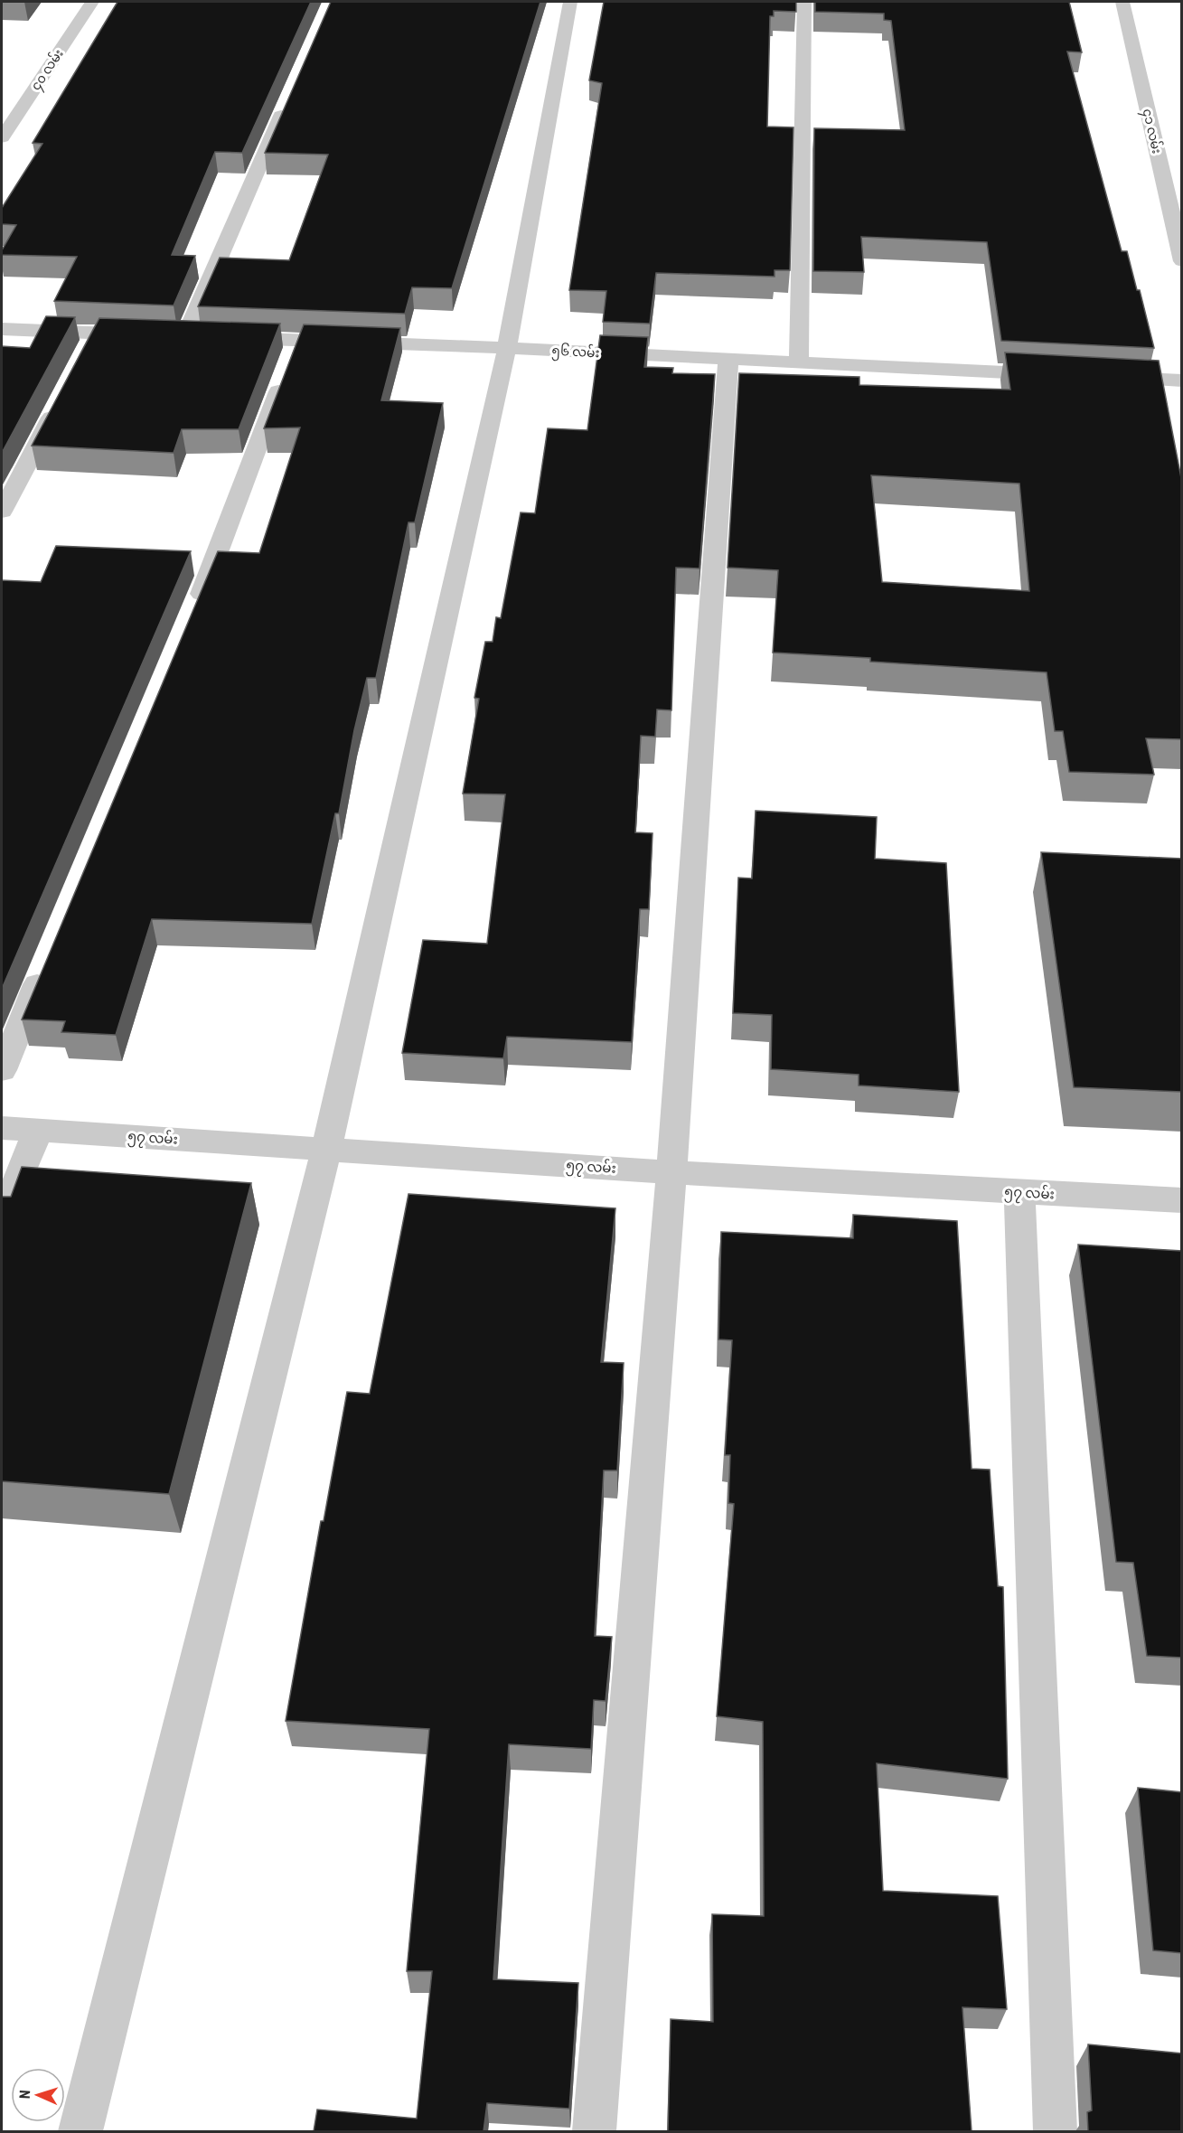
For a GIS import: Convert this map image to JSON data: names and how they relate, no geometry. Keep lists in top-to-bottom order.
{
  "streets": {
    "street": [
      "၄၀ လမ်း",
      "၄၁ လမ်း",
      "၅၆ လမ်း",
      "၅၇ လမ်း"
    ]
  },
  "north": "left"
}
